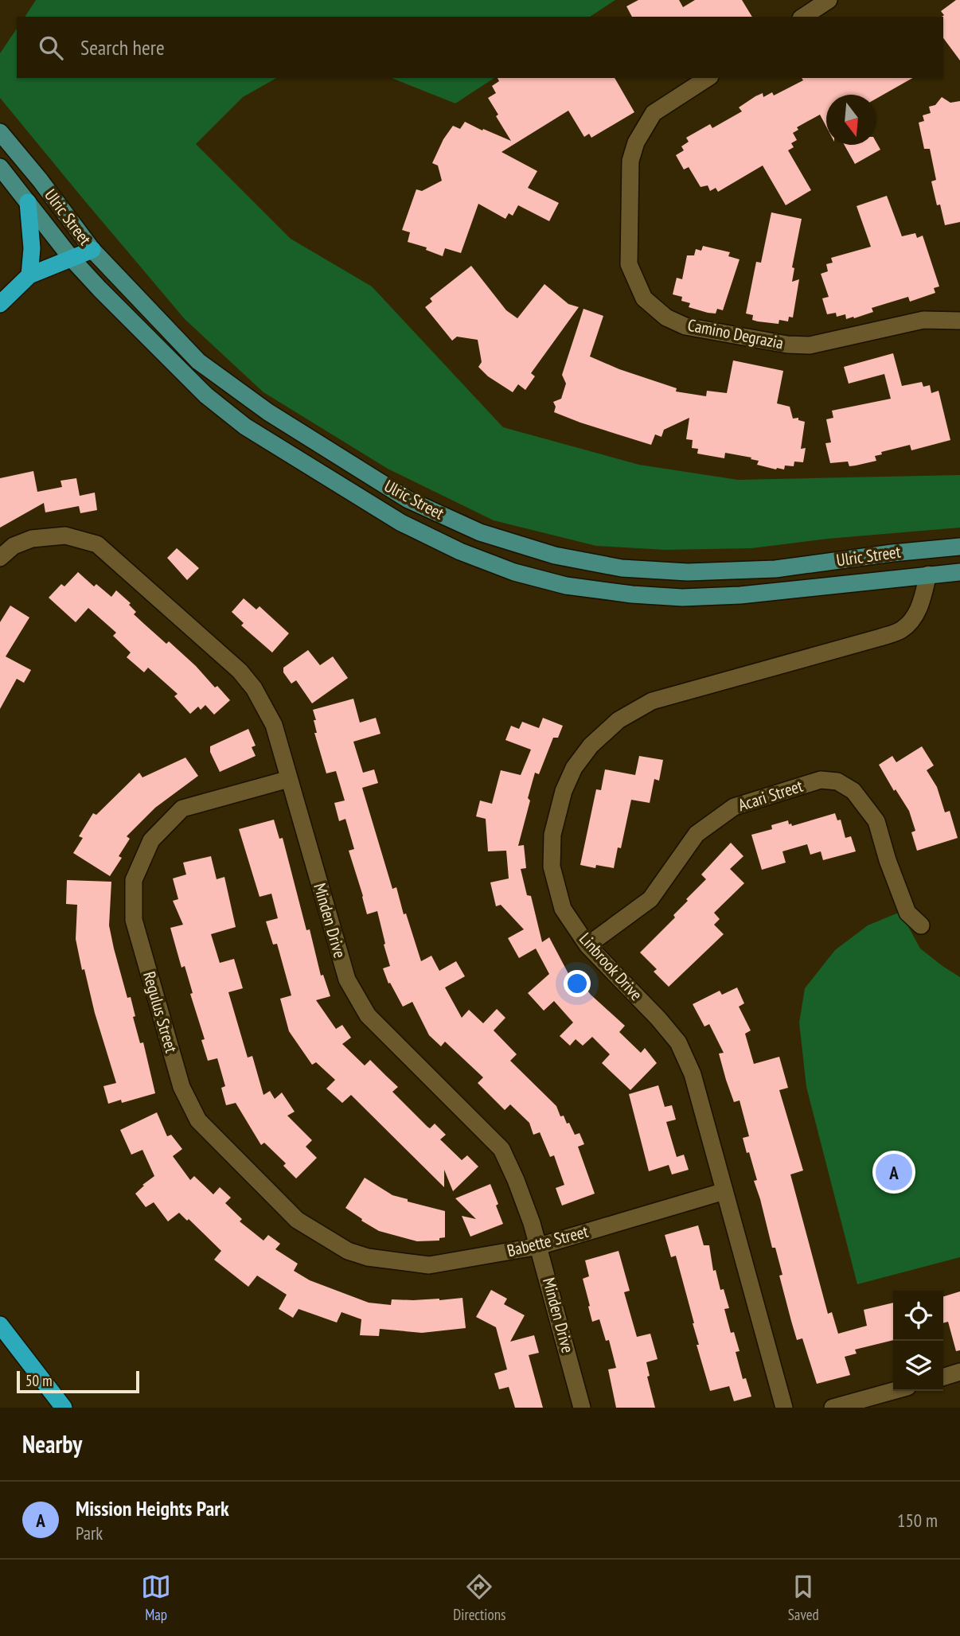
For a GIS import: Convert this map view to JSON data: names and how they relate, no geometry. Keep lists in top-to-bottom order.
{
  "streets": {
    "main road": ["Ulric Street"],
    "street": [
      "Camino Degrazia",
      "Acari Street",
      "Minden Drive",
      "Linbrook Drive",
      "Regulus Street",
      "Babette Street"
    ]
  },
  "crossings": [
    ["Ulric Street", "Linbrook Drive"],
    ["Acari Street", "Linbrook Drive"],
    ["Minden Drive", "Regulus Street"],
    ["Minden Drive", "Babette Street"],
    ["Linbrook Drive", "Babette Street"],
    ["Regulus Street", "Babette Street"]
  ],
  "scale_bar": "50 m",
  "north": "bottom",
  "page": {
    "search": "Search here",
    "pins": "A",
    "scale": "50 m",
    "heading": "Nearby",
    "list": [
      {
        "mark": "A",
        "name": "Mission Heights Park",
        "note": "Park",
        "value": "150 m"
      }
    ],
    "nav": ["Map", "Directions", "Saved"]
  }
}
